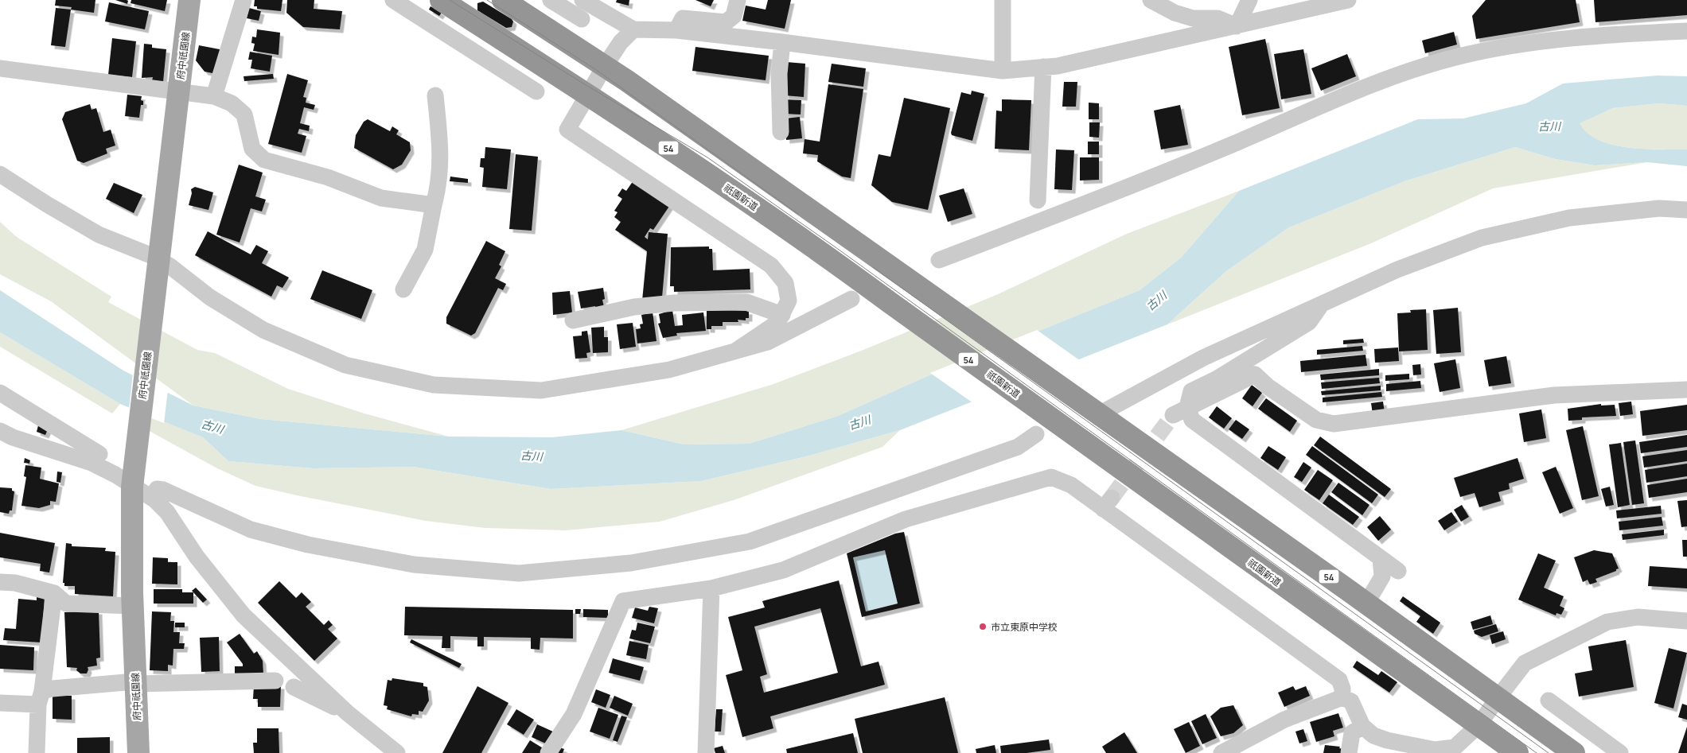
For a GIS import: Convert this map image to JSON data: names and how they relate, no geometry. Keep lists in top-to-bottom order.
{
  "streets": {
    "highway": ["54", "祇園新道"],
    "main road": ["府中祇園線"]
  },
  "water": ["古川"],
  "places": ["市立東原中学校"]
}
